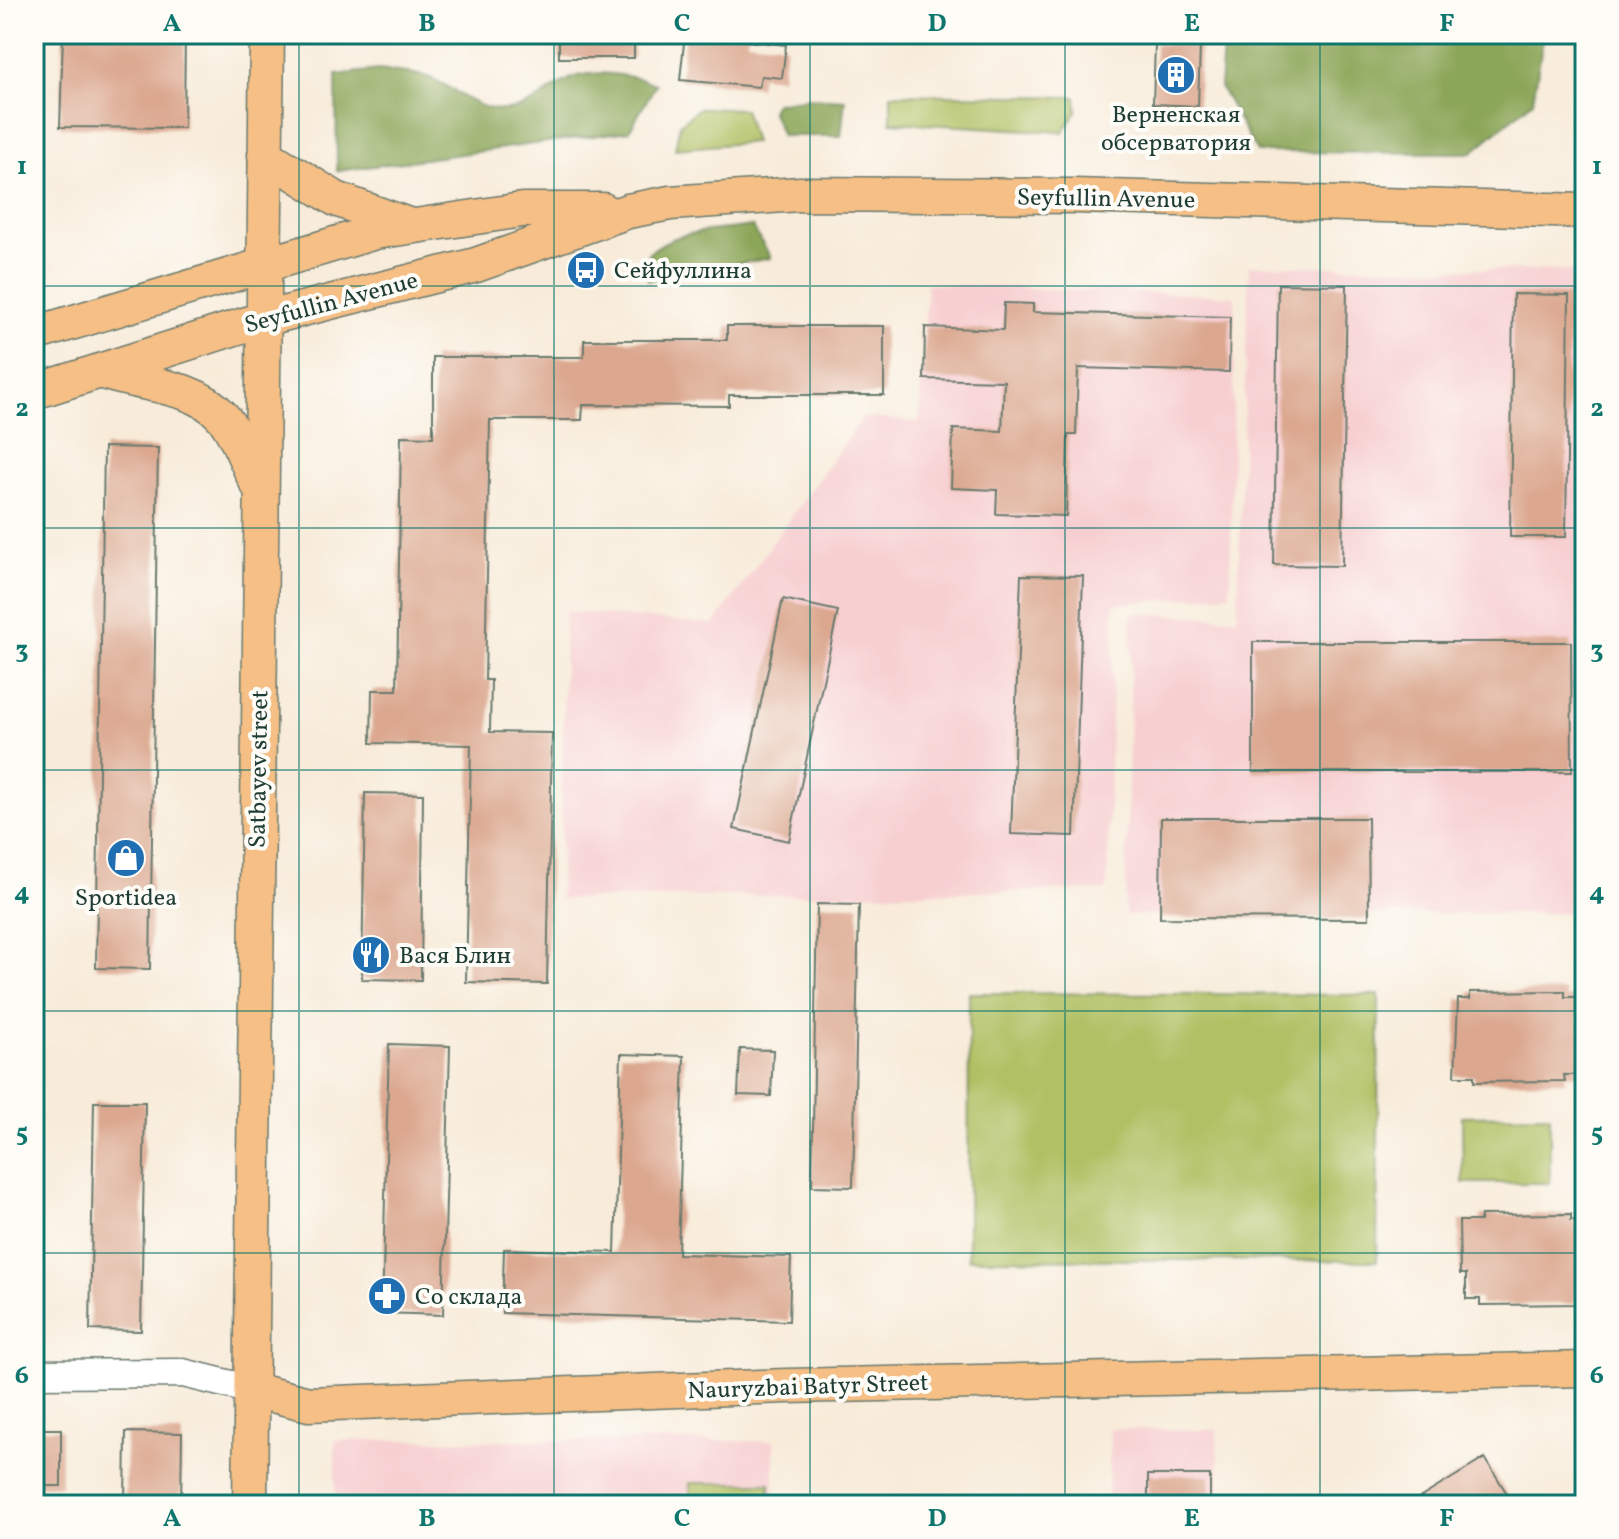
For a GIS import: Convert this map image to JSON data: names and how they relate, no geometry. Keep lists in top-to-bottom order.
{
  "streets": {
    "main road": ["Seyfullin Avenue", "Satbayev street", "Nauryzbai Batyr Street"]
  },
  "crossings": [
    ["Seyfullin Avenue", "Satbayev street"],
    ["Satbayev street", "Nauryzbai Batyr Street"]
  ],
  "places": {
    "building": ["Верненская обсерватория"],
    "bus stop": ["Сейфуллина"],
    "shop": ["Sportidea"],
    "restaurant": ["Вася Блин"],
    "pharmacy": ["Со склада"]
  },
  "grid": {
    "columns": [
      "A",
      "B",
      "C",
      "D",
      "E",
      "F"
    ],
    "rows": [
      "1",
      "2",
      "3",
      "4",
      "5",
      "6"
    ]
  }
}
